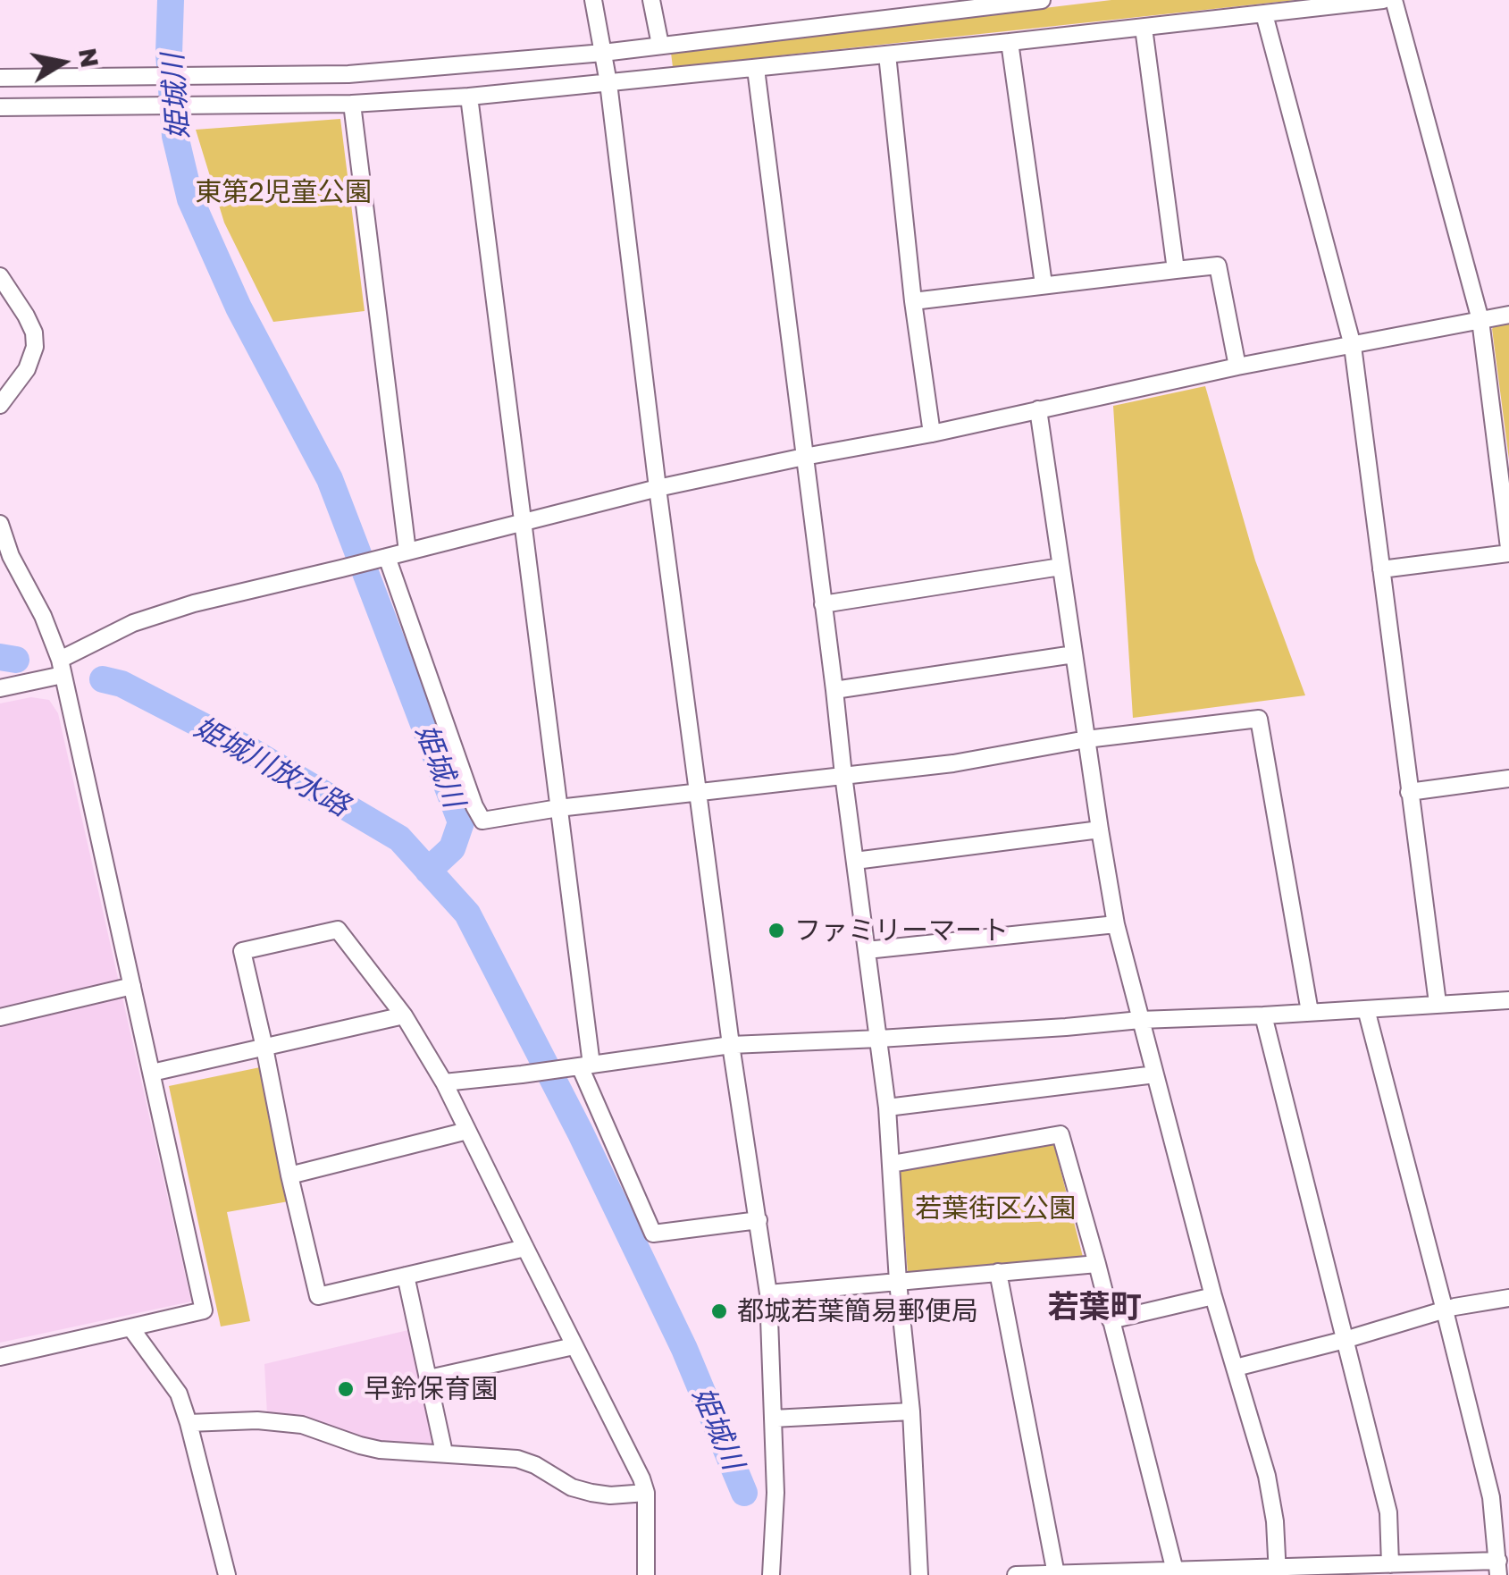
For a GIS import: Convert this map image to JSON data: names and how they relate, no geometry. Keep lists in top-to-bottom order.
{
  "districts": ["若葉町"],
  "water": ["姫城川", "姫城川放水路"],
  "parks": ["東第2児童公園", "若葉街区公園"],
  "places": ["ファミリーマート", "都城若葉簡易郵便局", "早鈴保育園"],
  "north": "right"
}
